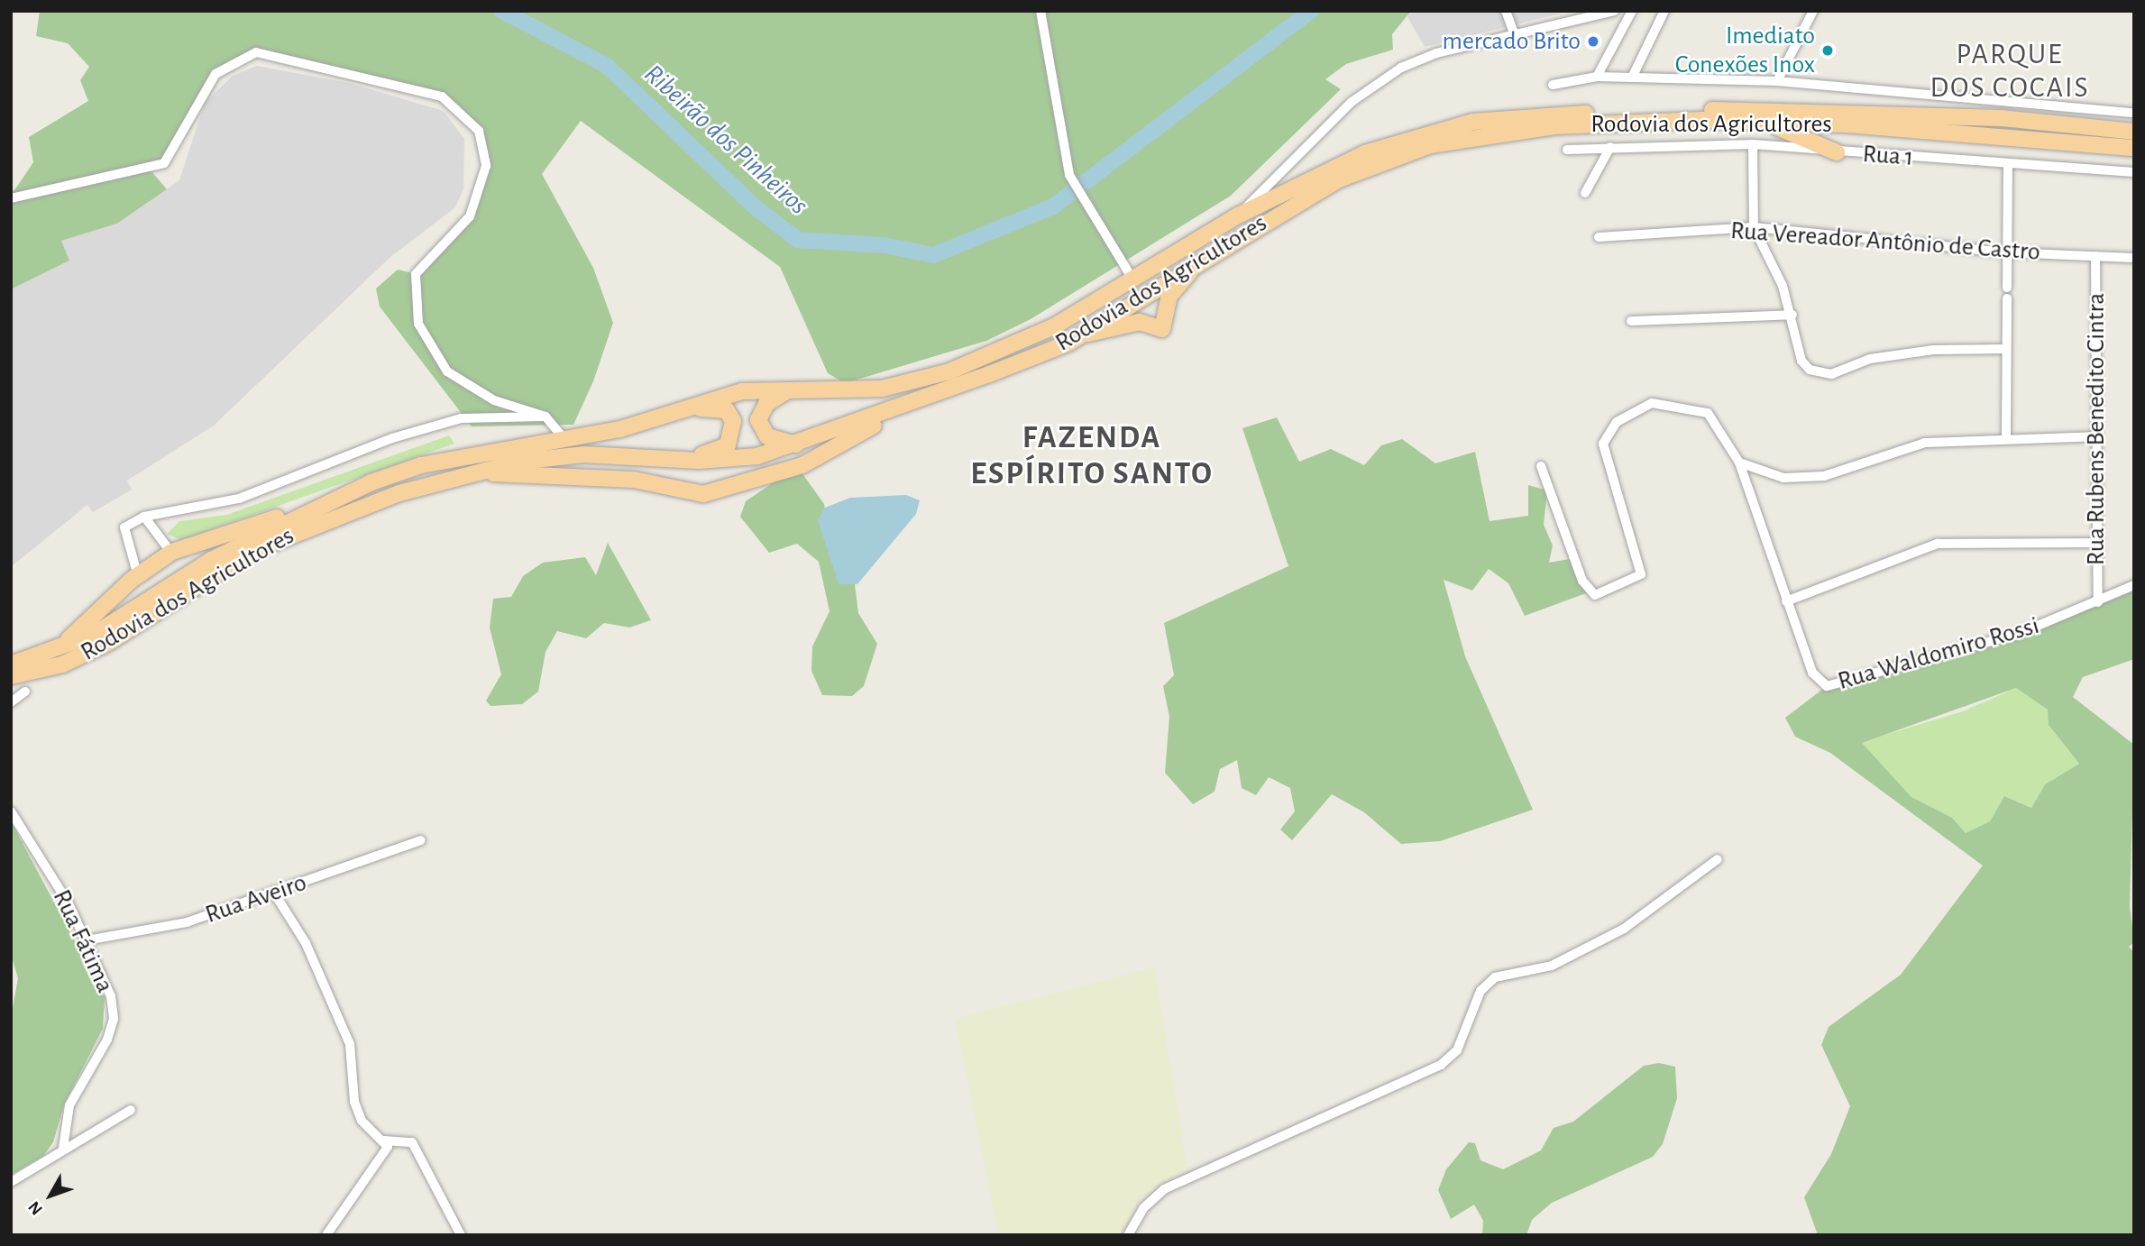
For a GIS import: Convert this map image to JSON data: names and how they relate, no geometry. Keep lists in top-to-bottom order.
{
  "streets": {
    "main road": ["Rodovia dos Agricultores"],
    "street": [
      "Rua 1",
      "Rua Vereador Antônio de Castro",
      "Rua Rubens Benedito Cintra",
      "Rua Waldomiro Rossi",
      "Rua Aveiro",
      "Rua Fátima"
    ]
  },
  "crossings": [
    ["Rua Vereador Antônio de Castro", "Rua Rubens Benedito Cintra"],
    ["Rua Rubens Benedito Cintra", "Rua Waldomiro Rossi"],
    ["Rua Aveiro", "Rua Fátima"]
  ],
  "districts": ["PARQUE DOS COCAIS", "FAZENDA ESPÍRITO SANTO"],
  "water": ["Ribeirão dos Pinheiros"],
  "places": ["mercado Brito", "Imediato Conexões Inox"],
  "north": "bottom left"
}
